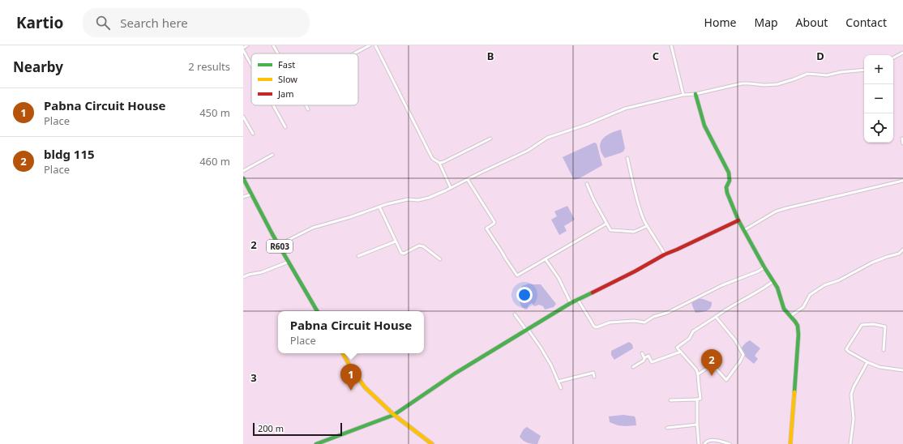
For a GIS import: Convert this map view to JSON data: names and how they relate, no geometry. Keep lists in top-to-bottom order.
{
  "streets": {
    "street": ["R603"]
  },
  "legend": ["Fast", "Slow", "Jam"],
  "scale_bar": "200 m",
  "page": {
    "header": "Kartio",
    "search": "Search here",
    "nav": [
      "Home",
      "Map",
      "About",
      "Contact"
    ],
    "heading": ["Nearby", "2 results"],
    "map_buttons": ["+", "−"],
    "list": [
      {
        "mark": "1",
        "name": "Pabna Circuit House",
        "note": "Place",
        "value": "450 m"
      },
      {
        "mark": "2",
        "name": "bldg 115",
        "note": "Place",
        "value": "460 m"
      }
    ],
    "popup": ["Pabna Circuit House", "Place"],
    "pins": ["2", "1"],
    "scale": "200 m"
  },
  "grid": {
    "columns": ["B", "C", "D"],
    "rows": ["2", "3"]
  }
}
